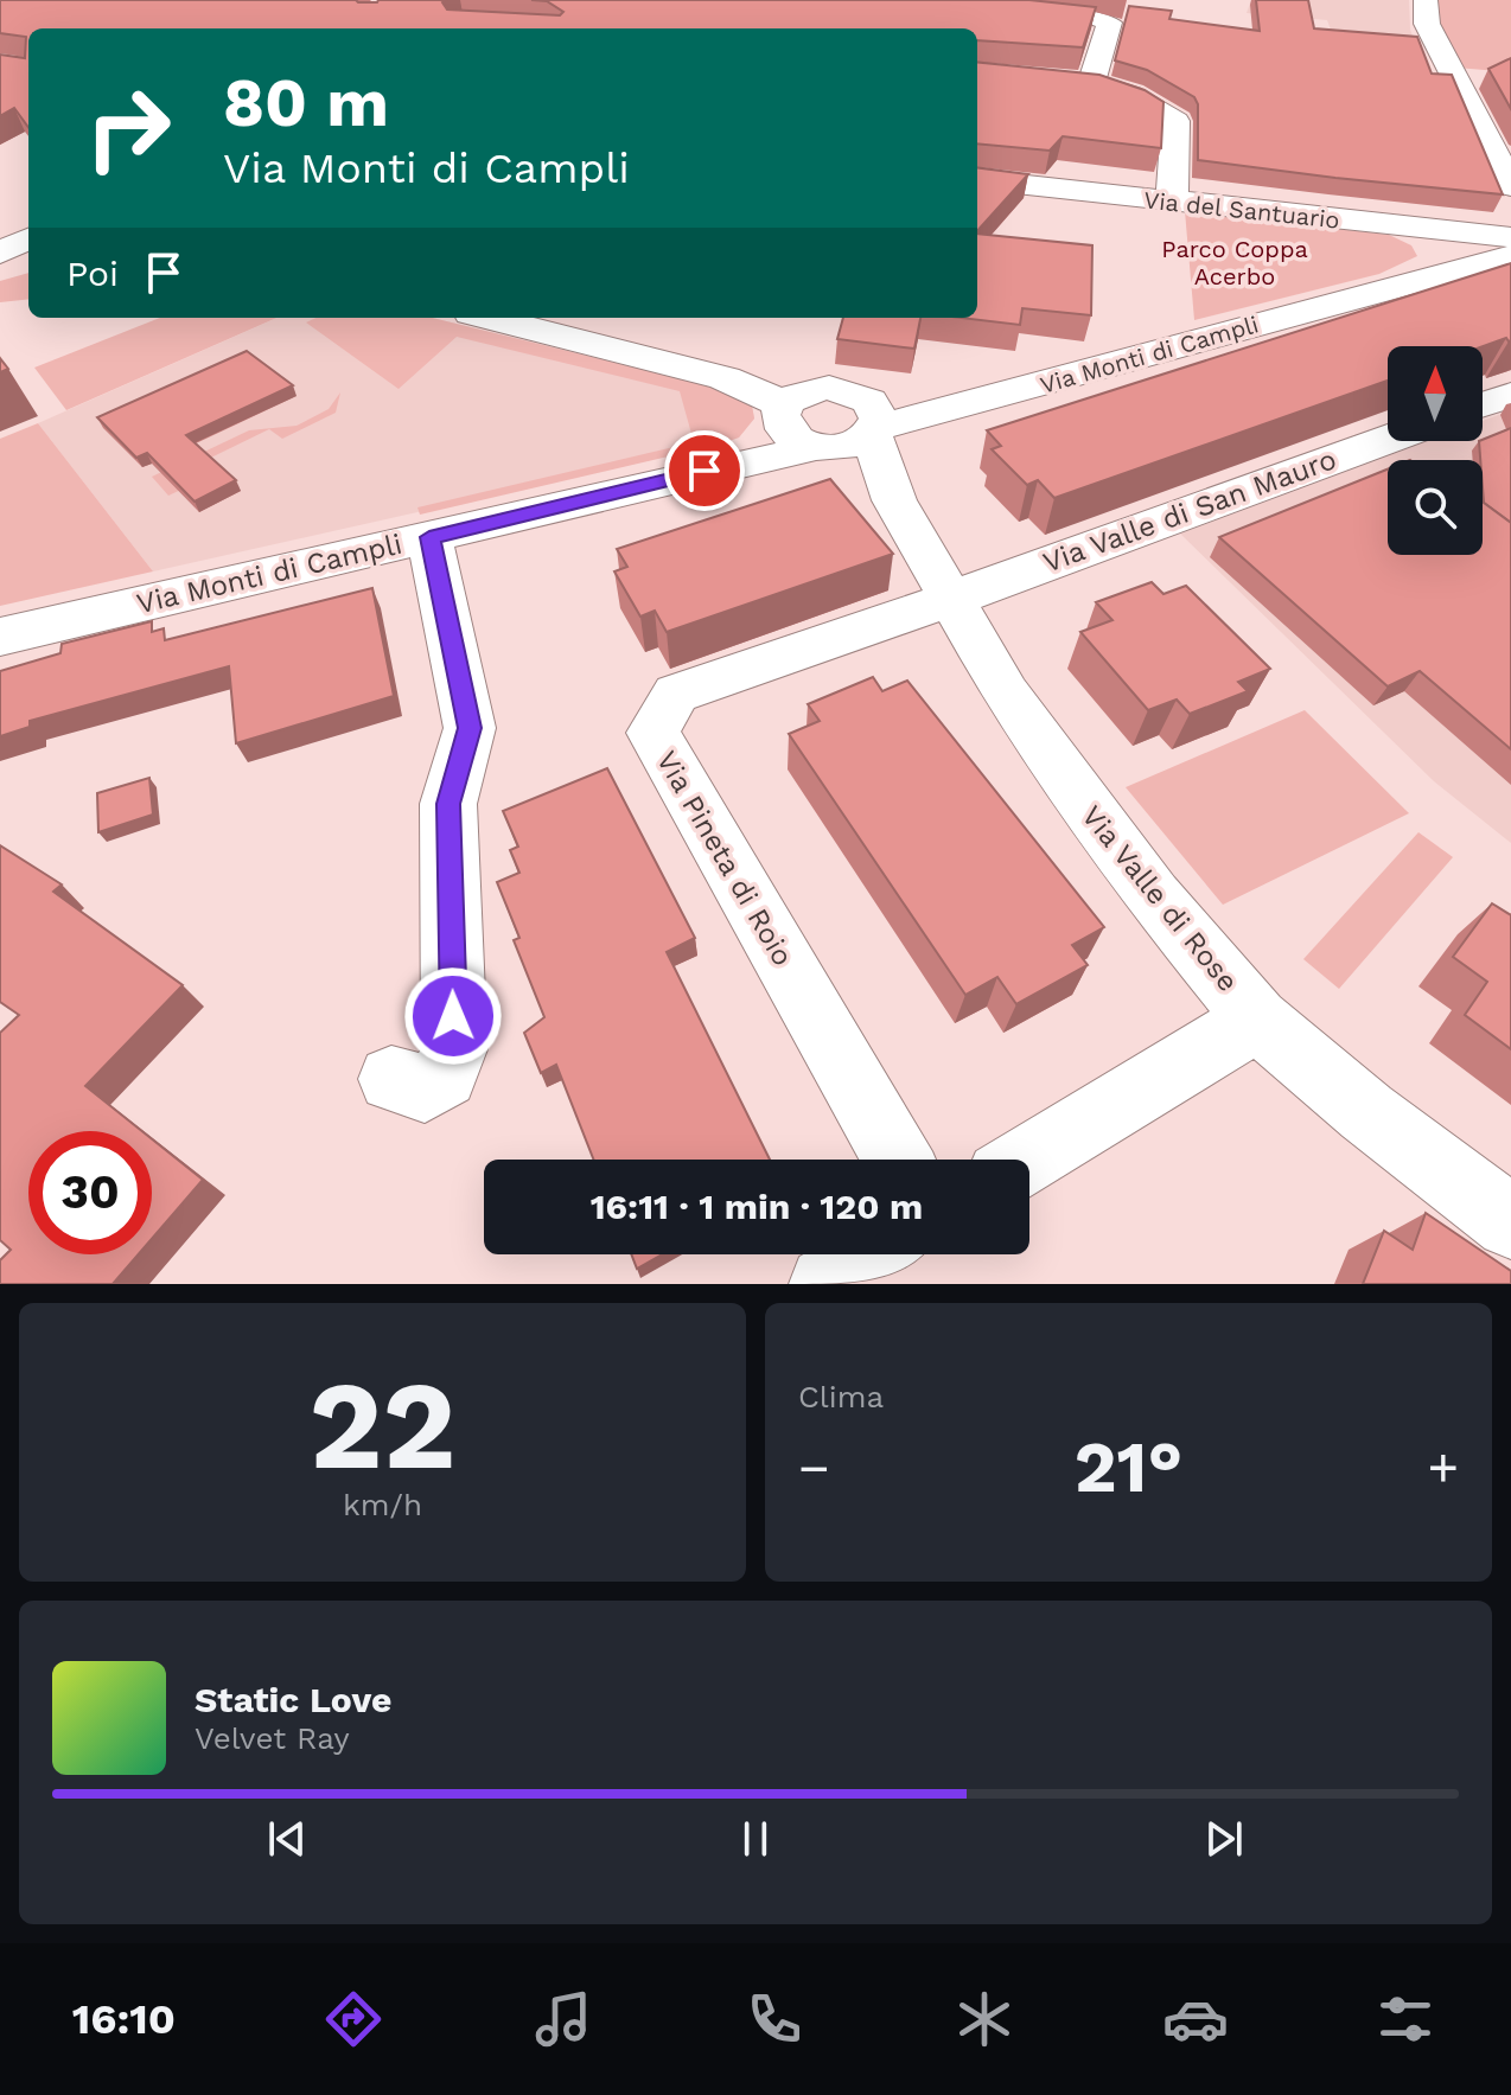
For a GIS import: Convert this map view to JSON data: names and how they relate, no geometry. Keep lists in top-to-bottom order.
{
  "streets": {
    "street": [
      "Via del Santuario",
      "Via Monti di Campli",
      "Via Valle di San Mauro",
      "Via Pineta di Roio",
      "Via Valle di Rose"
    ]
  },
  "crossings": [
    ["Via Monti di Campli", "Via Valle di Rose"],
    ["Via Valle di San Mauro", "Via Pineta di Roio"],
    ["Via Valle di San Mauro", "Via Valle di Rose"],
    ["Via Pineta di Roio", "Via Valle di Rose"]
  ],
  "parks": ["Parco Coppa Acerbo"],
  "north": "top",
  "page": {
    "turn": ["80 m", "Via Monti di Campli"],
    "then": "Poi",
    "limit": "30",
    "trip": "16:11 · 1 min · 120 m",
    "tile": [
      ["22", "km/h"],
      "Clima"
    ],
    "heat": ["−", "21°", "+"],
    "song": ["Static Love", "Velvet Ray"],
    "tabs": "16:10"
  }
}
